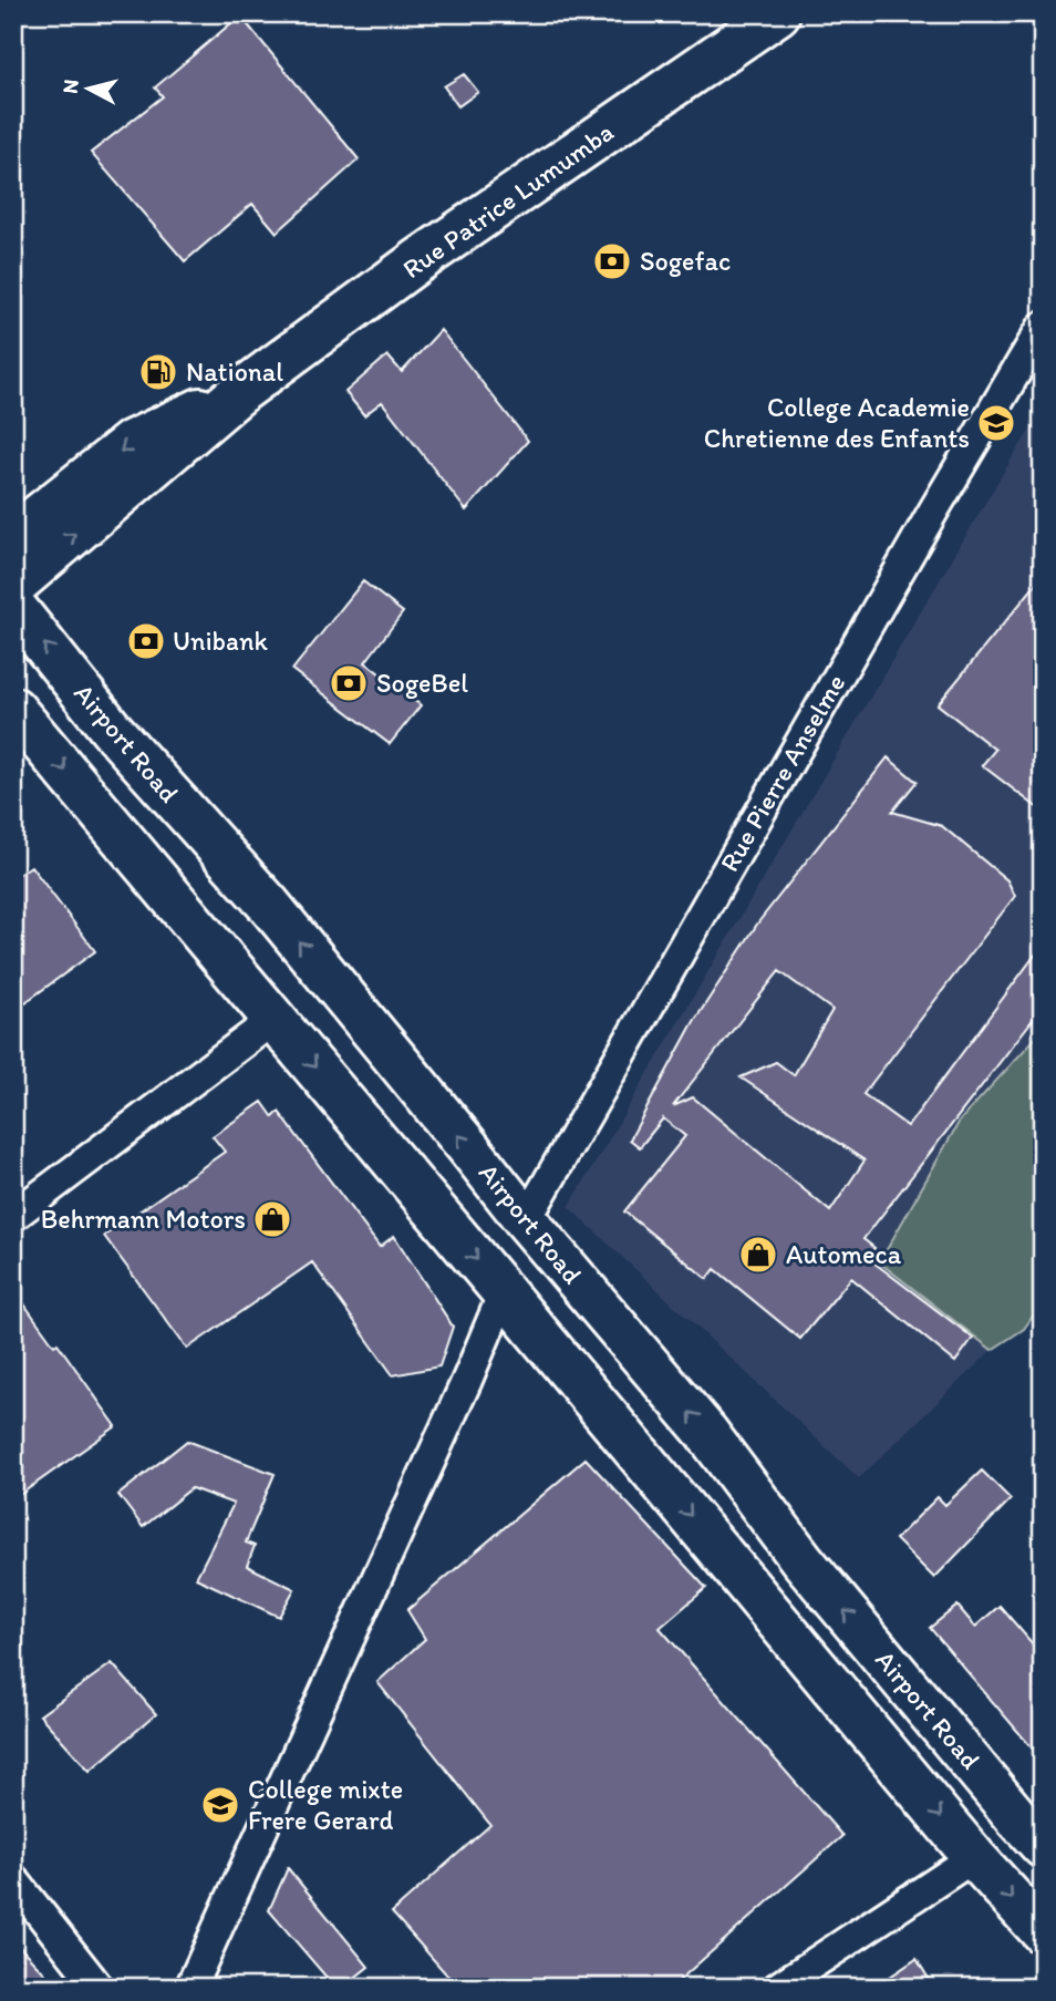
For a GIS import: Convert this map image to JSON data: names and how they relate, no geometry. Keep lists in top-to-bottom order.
{
  "streets": {
    "main road": ["Rue Patrice Lumumba", "Airport Road"],
    "street": ["Rue Pierre Anselme"]
  },
  "crossings": [
    ["Airport Road", "Rue Pierre Anselme"]
  ],
  "places": {
    "bank": ["Sogefac", "Unibank", "SogeBel"],
    "fuel station": ["National"],
    "school or university": ["College Academie Chretienne des Enfants", "College mixte Frere Gerard"],
    "shop": ["Behrmann Motors", "Automeca"]
  },
  "north": "left"
}
